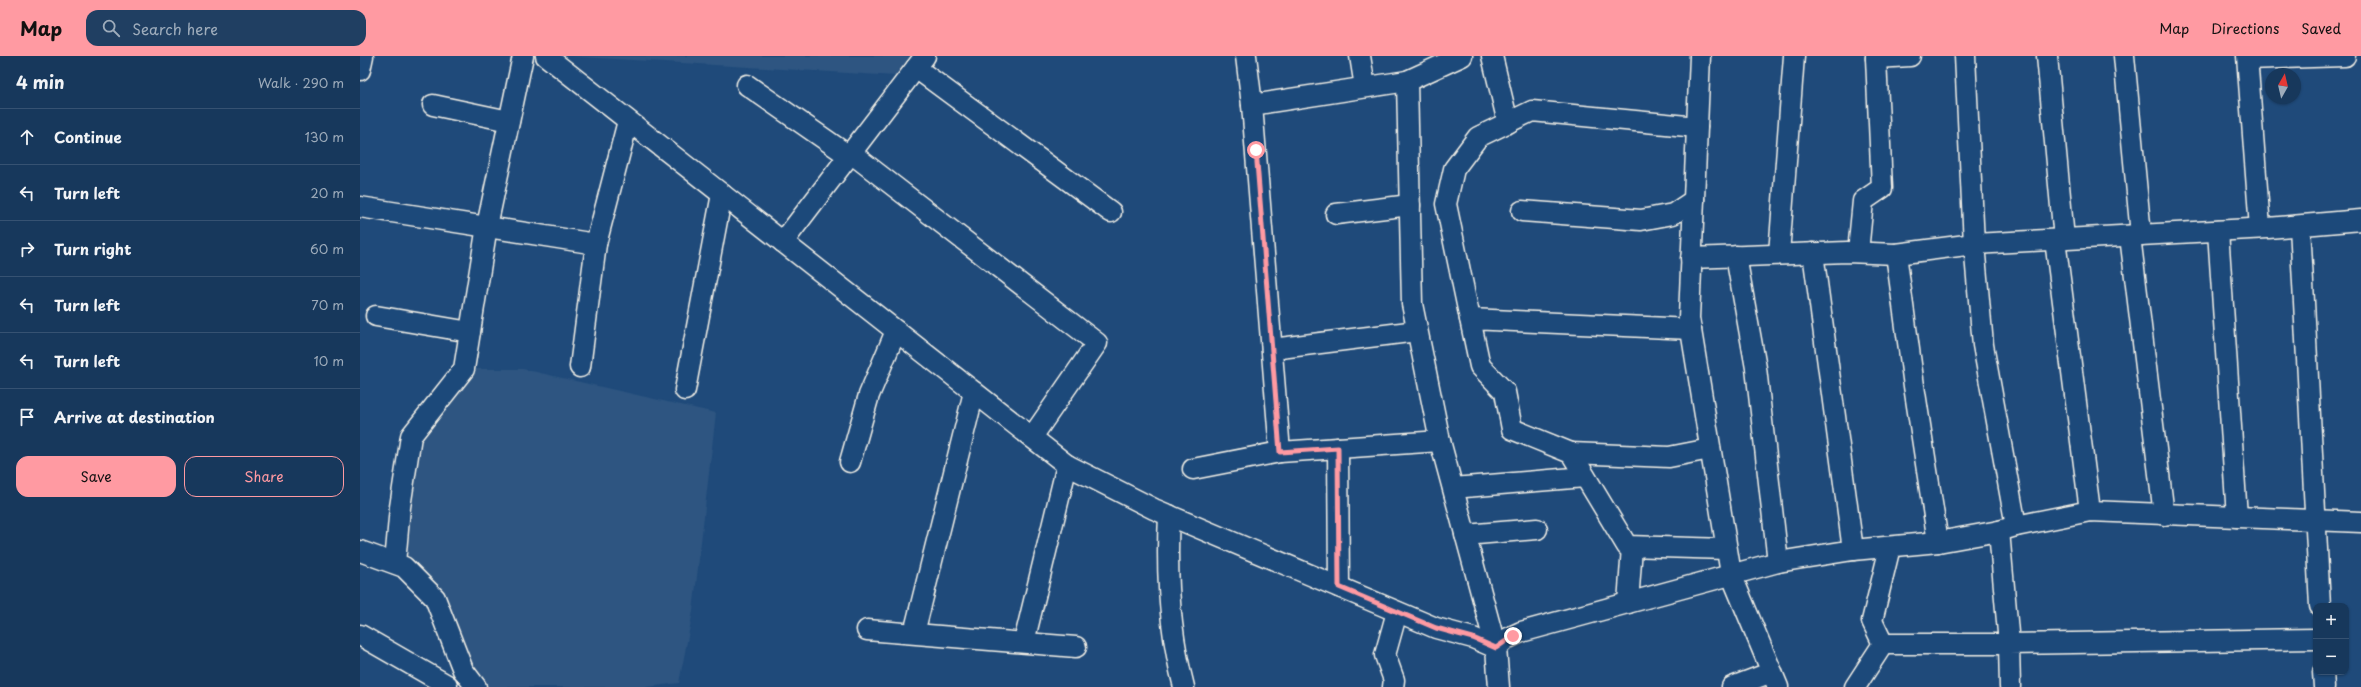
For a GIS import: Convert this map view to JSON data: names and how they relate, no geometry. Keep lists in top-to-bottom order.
{
  "north": "top",
  "page": {
    "header": "Map",
    "search": "Search here",
    "nav": ["Map", "Directions", "Saved"],
    "heading": ["4 min", "Walk · 290 m"],
    "list": [
      ["Continue", "130 m"],
      ["Turn left", "20 m"],
      ["Turn right", "60 m"],
      ["Turn left", "70 m"],
      ["Turn left", "10 m"],
      "Arrive at destination"
    ],
    "buttons": ["Save", "Share"],
    "map_buttons": ["+", "−"]
  }
}
